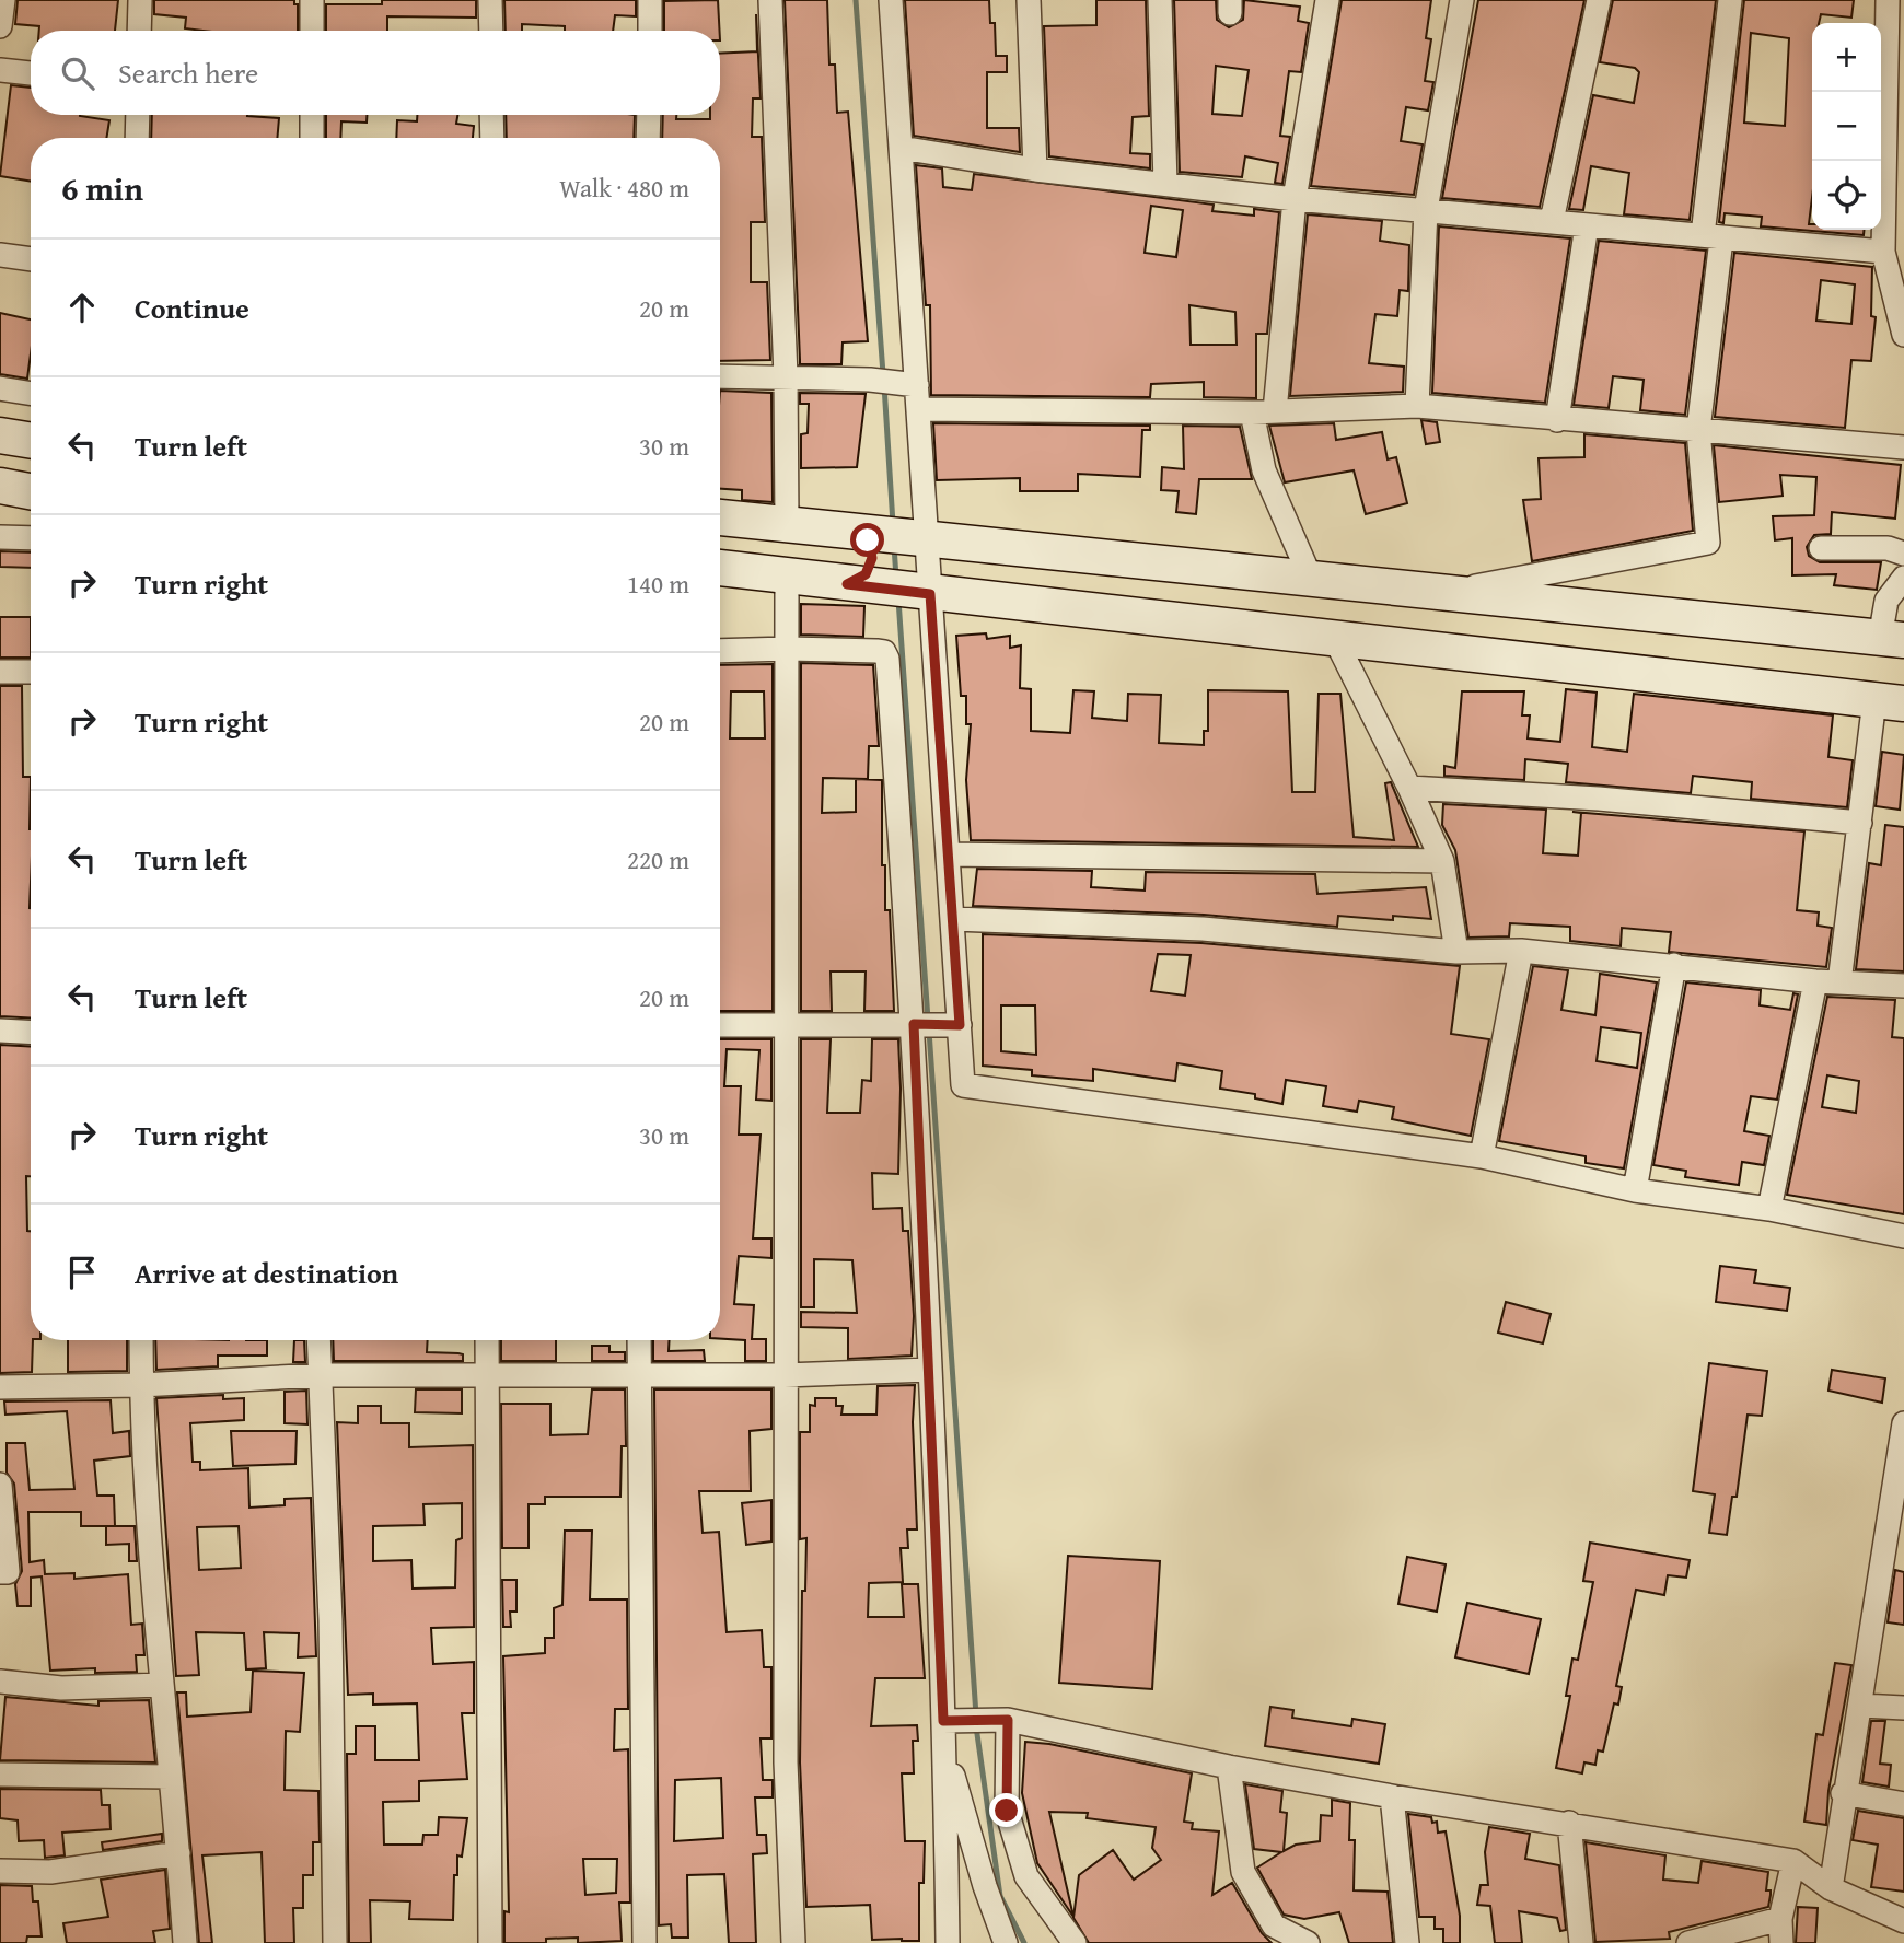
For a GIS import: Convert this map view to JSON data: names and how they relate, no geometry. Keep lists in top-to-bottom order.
{
  "page": {
    "map_buttons": ["+", "−"],
    "search": "Search here",
    "heading": ["6 min", "Walk · 480 m"],
    "list": [
      ["Continue", "20 m"],
      ["Turn left", "30 m"],
      ["Turn right", "140 m"],
      ["Turn right", "20 m"],
      ["Turn left", "220 m"],
      ["Turn left", "20 m"],
      ["Turn right", "30 m"],
      "Arrive at destination"
    ]
  }
}
